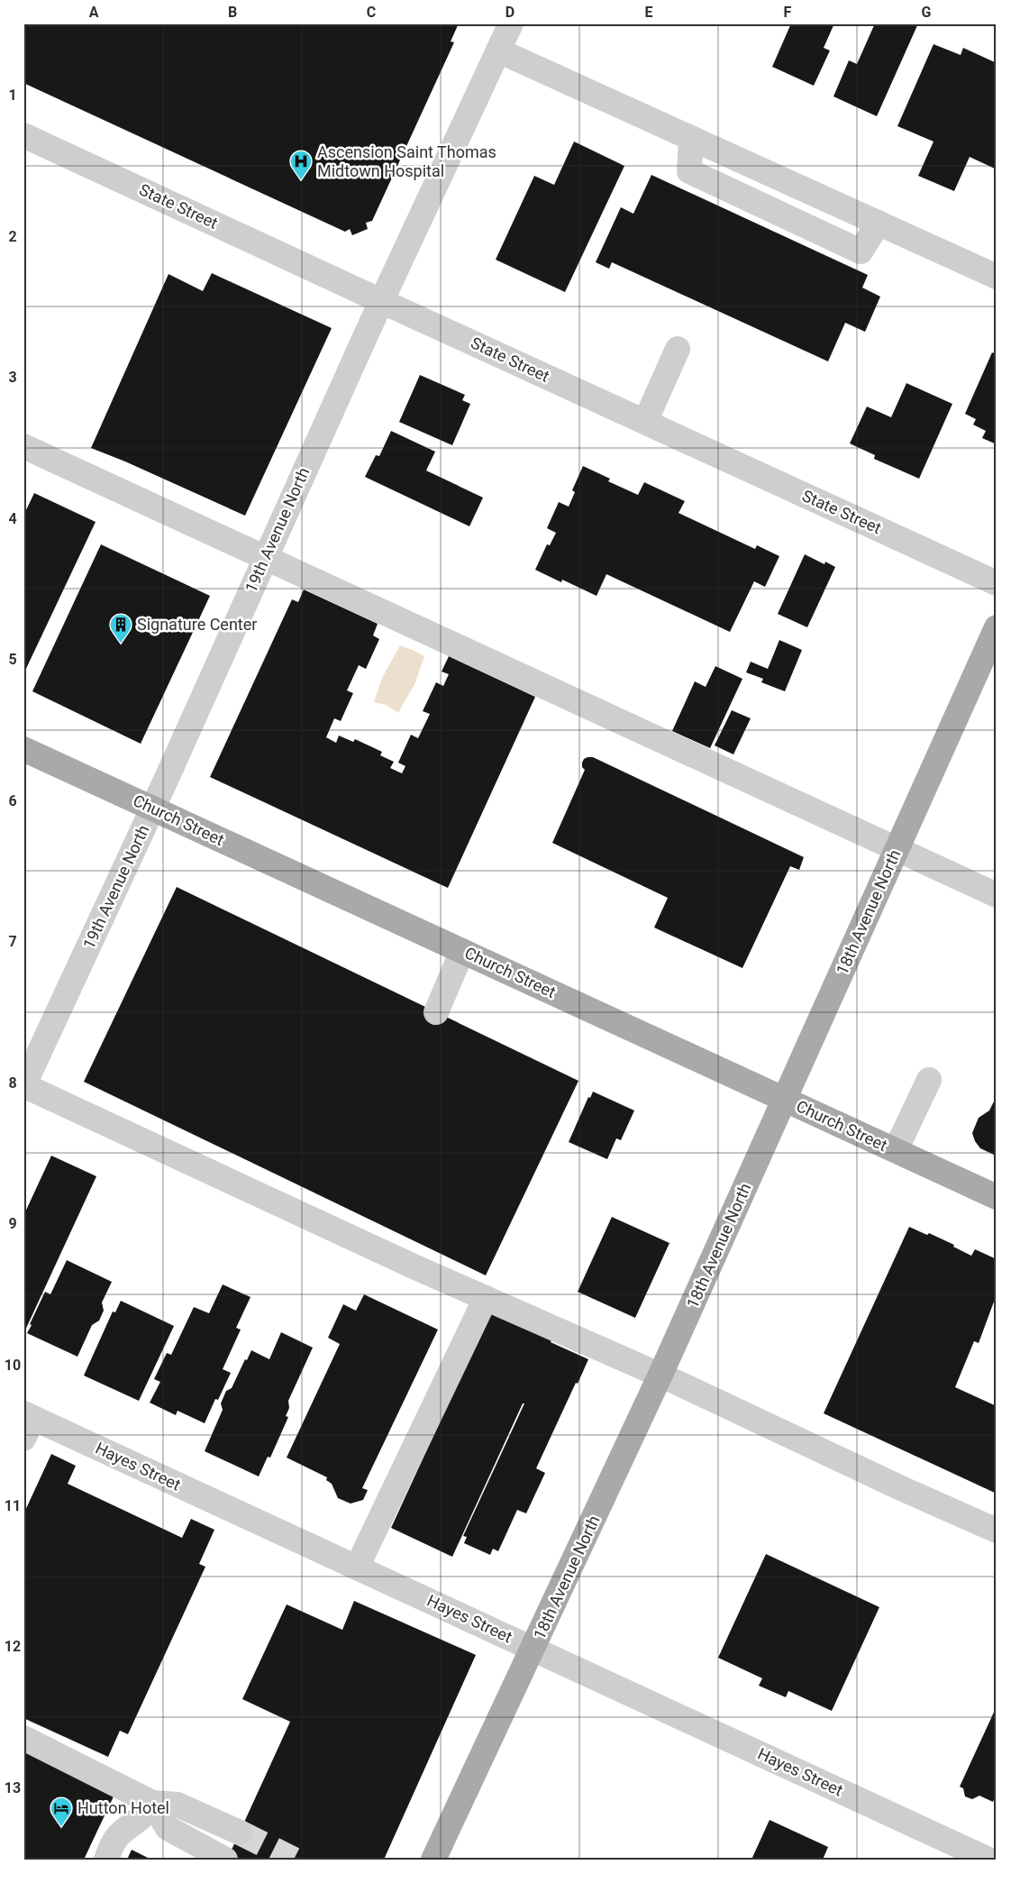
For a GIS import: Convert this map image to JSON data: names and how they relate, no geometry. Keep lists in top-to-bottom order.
{
  "streets": {
    "main road": ["Church Street", "18th Avenue North"],
    "street": ["State Street", "19th Avenue North", "Hayes Street"]
  },
  "crossings": [
    ["State Street", "19th Avenue North"],
    ["19th Avenue North", "Church Street"],
    ["Church Street", "18th Avenue North"],
    ["18th Avenue North", "Hayes Street"]
  ],
  "places": {
    "hospital": ["Ascension Saint Thomas Midtown Hospital"],
    "building": ["Signature Center"],
    "hotel": ["Hutton Hotel"]
  },
  "grid": {
    "columns": [
      "A",
      "B",
      "C",
      "D",
      "E",
      "F",
      "G"
    ],
    "rows": [
      "1",
      "2",
      "3",
      "4",
      "5",
      "6",
      "7",
      "8",
      "9",
      "10",
      "11",
      "12",
      "13"
    ]
  }
}
